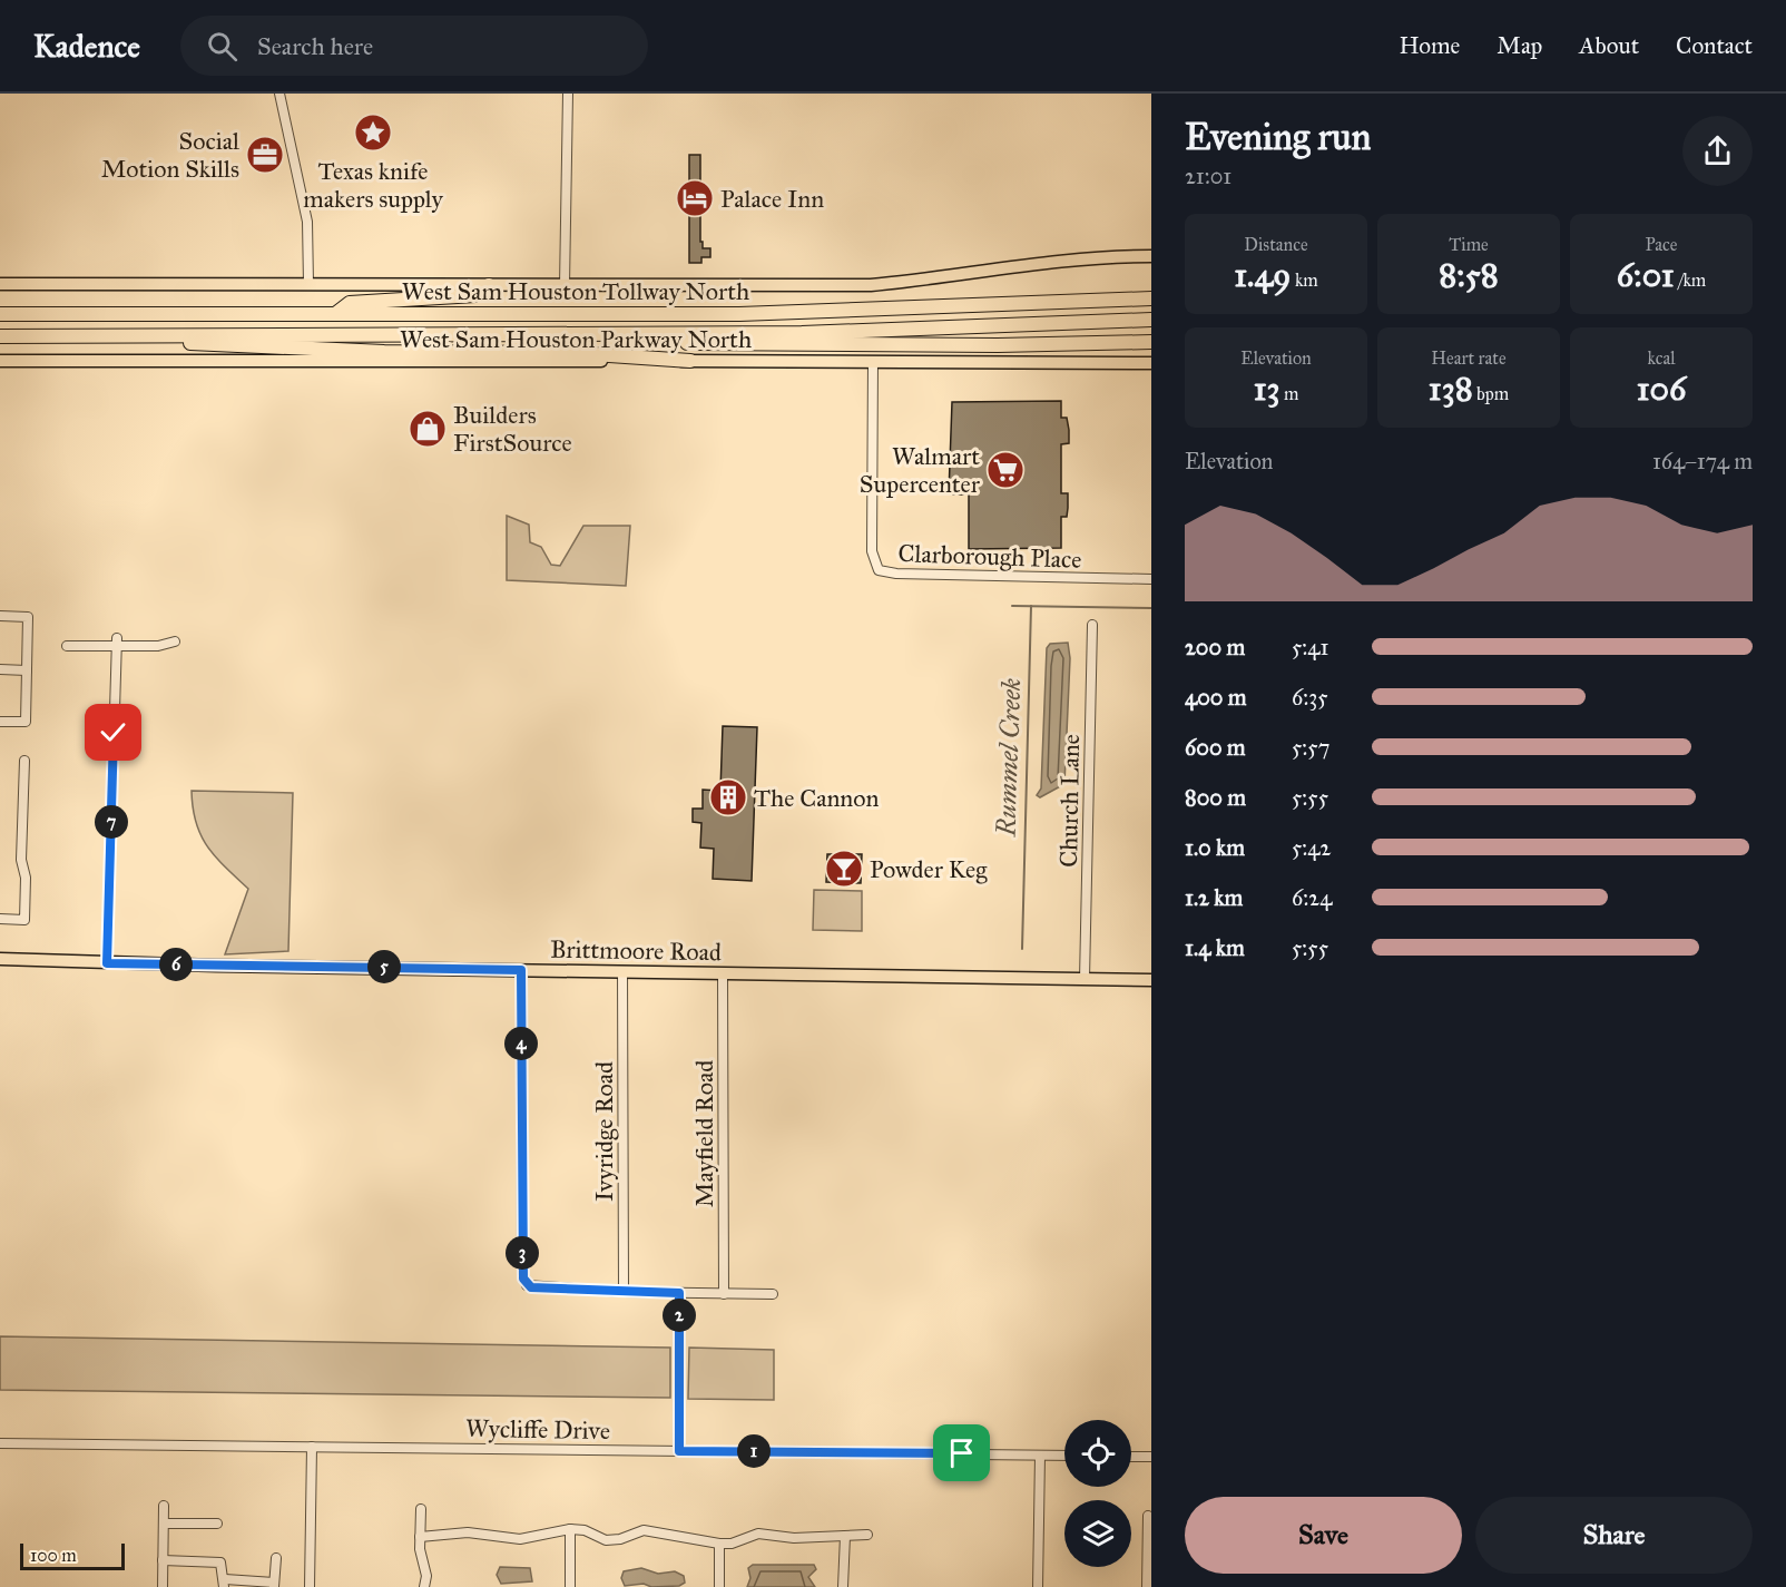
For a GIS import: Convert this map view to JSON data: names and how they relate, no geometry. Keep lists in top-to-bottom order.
{
  "streets": {
    "highway": ["West Sam Houston Tollway North"],
    "main road": ["West Sam Houston Parkway North", "Brittmoore Road"],
    "street": [
      "Clarborough Place",
      "Church Lane",
      "Ivyridge Road",
      "Mayfield Road",
      "Wycliffe Drive"
    ]
  },
  "crossings": [
    ["West Sam Houston Parkway North", "Clarborough Place"],
    ["Church Lane", "Brittmoore Road"],
    ["Brittmoore Road", "Ivyridge Road"],
    ["Brittmoore Road", "Mayfield Road"]
  ],
  "water": ["Rummel Creek"],
  "places": {
    "place": ["Texas knife makers supply"],
    "office": ["Social Motion Skills"],
    "hotel": ["Palace Inn"],
    "shop": ["Builders FirstSource"],
    "supermarket": ["Walmart Supercenter"],
    "building": ["The Cannon"],
    "bar": ["Powder Keg"]
  },
  "scale_bar": "100 m",
  "page": {
    "header": "Kadence",
    "search": "Search here",
    "nav": [
      "Home",
      "Map",
      "About",
      "Contact"
    ],
    "heading": ["Evening run", "21:01"],
    "stats": [
      ["Distance", "1.49 km"],
      ["Time", "8:58"],
      ["Pace", "6:01 /km"],
      ["Elevation", "13 m"],
      ["Heart rate", "138 bpm"],
      ["kcal", "106"]
    ],
    "chart": ["Elevation", "164–174 m"],
    "list": [
      {
        "name": "200 m",
        "note": "5:41"
      },
      {
        "name": "400 m",
        "note": "6:35"
      },
      {
        "name": "600 m",
        "note": "5:57"
      },
      {
        "name": "800 m",
        "note": "5:55"
      },
      {
        "name": "1.0 km",
        "note": "5:42"
      },
      {
        "name": "1.2 km",
        "note": "6:24"
      },
      {
        "name": "1.4 km",
        "note": "5:55"
      }
    ],
    "pins": [
      "7",
      "6",
      "5",
      "4",
      "3",
      "2",
      "1"
    ],
    "buttons": ["Save", "Share"],
    "scale": "100 m"
  }
}
